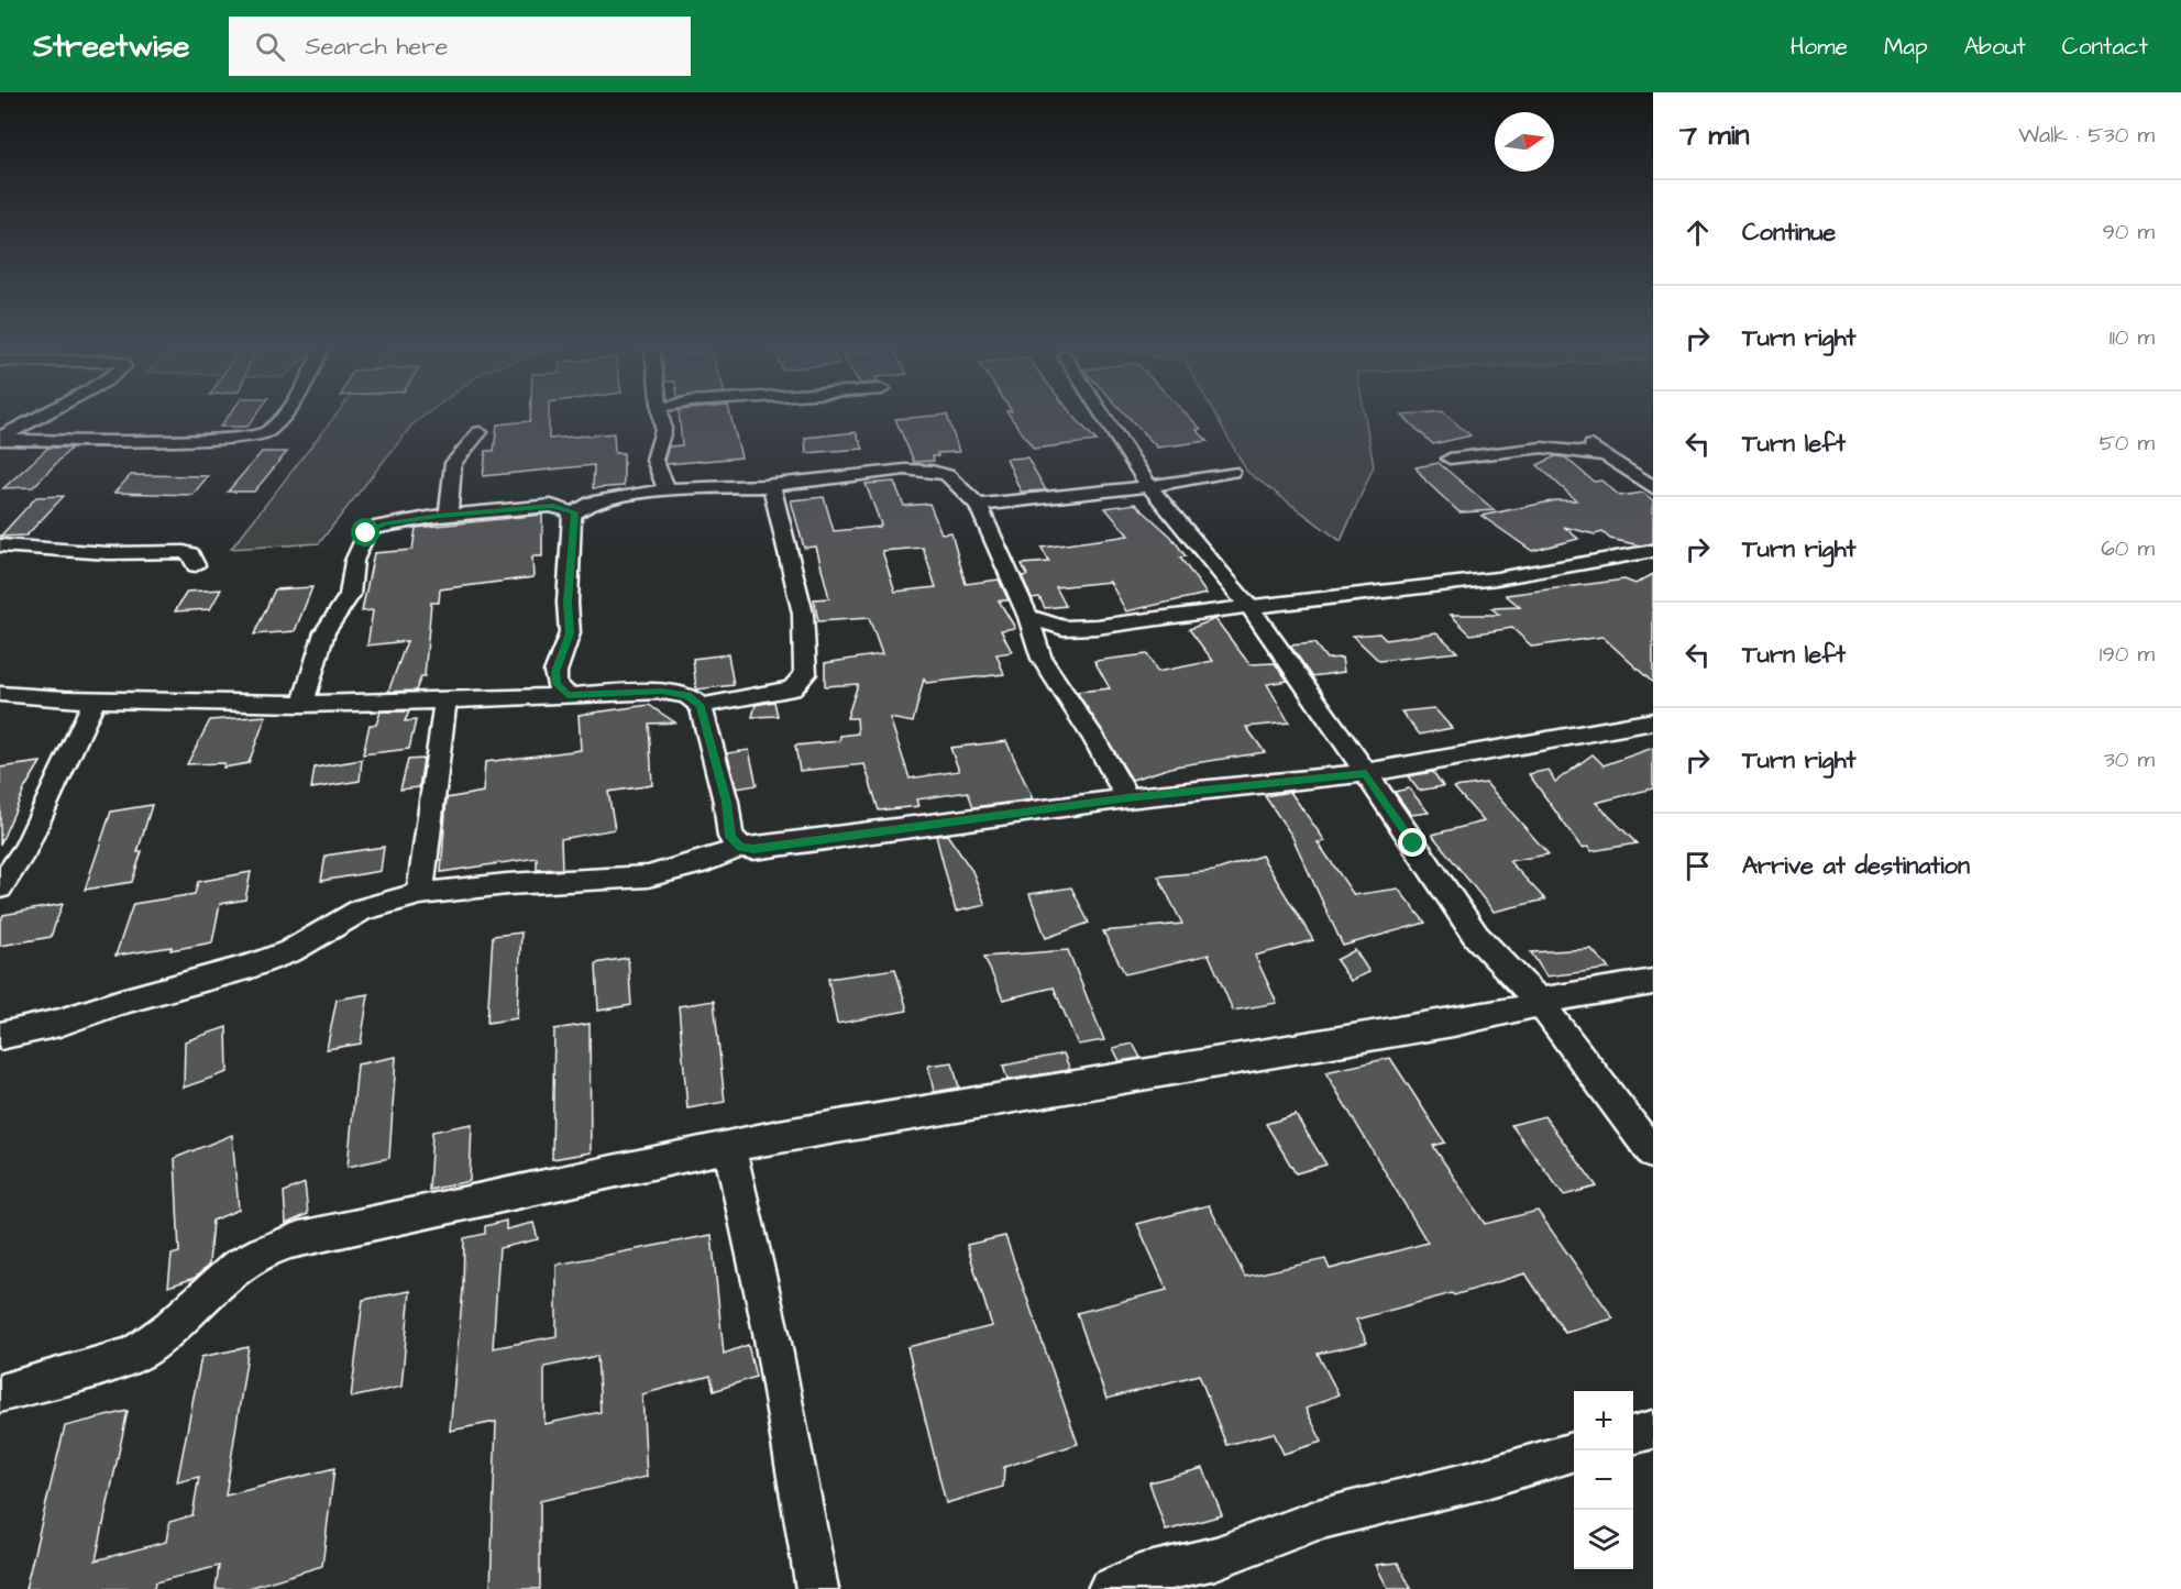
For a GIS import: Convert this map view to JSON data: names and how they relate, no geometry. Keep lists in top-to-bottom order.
{
  "north": "right",
  "page": {
    "header": "Streetwise",
    "search": "Search here",
    "nav": [
      "Home",
      "Map",
      "About",
      "Contact"
    ],
    "heading": ["7 min", "Walk · 530 m"],
    "list": [
      ["Continue", "90 m"],
      ["Turn right", "110 m"],
      ["Turn left", "50 m"],
      ["Turn right", "60 m"],
      ["Turn left", "190 m"],
      ["Turn right", "30 m"],
      "Arrive at destination"
    ],
    "map_buttons": ["+", "−"]
  }
}
